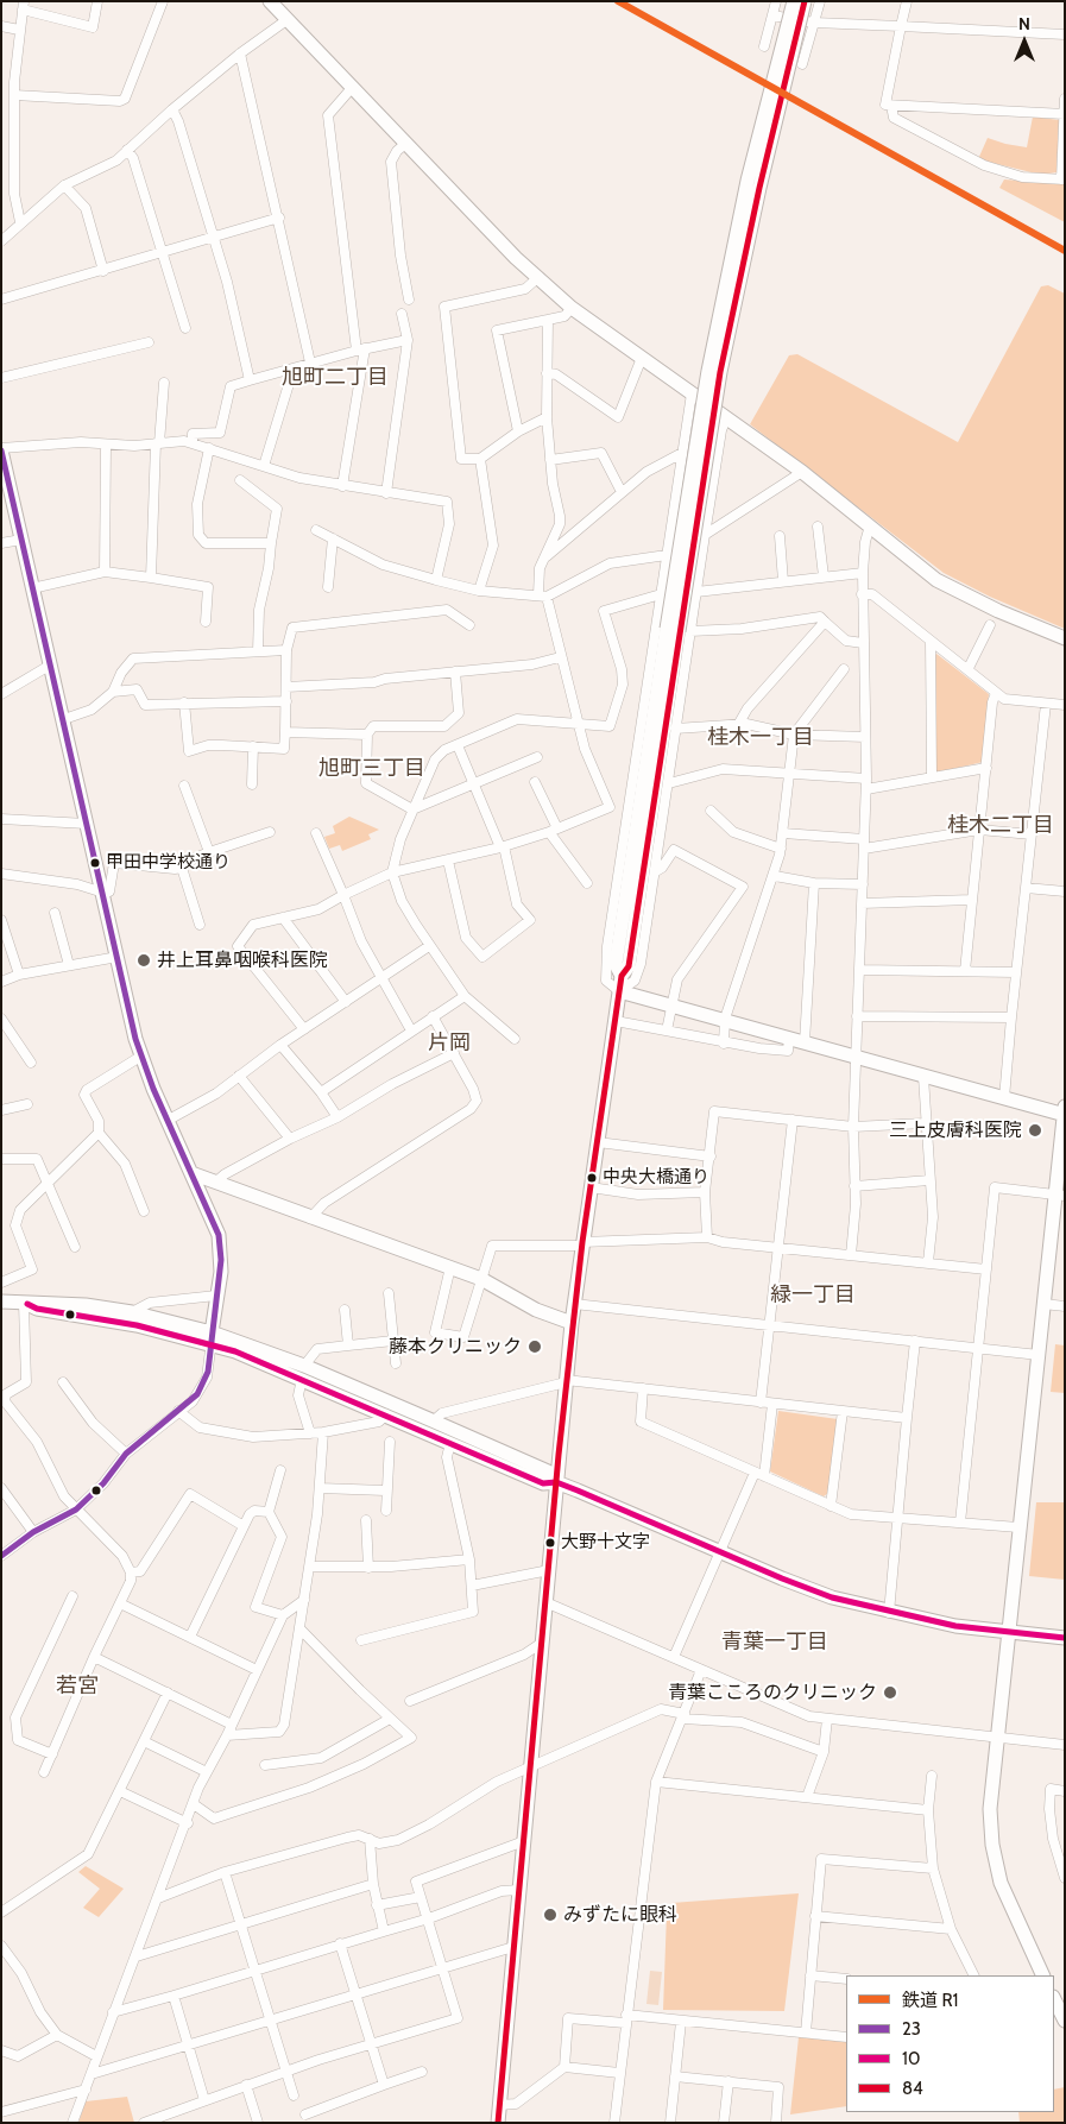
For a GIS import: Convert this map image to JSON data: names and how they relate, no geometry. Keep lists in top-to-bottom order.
{
  "districts": [
    "旭町二丁目",
    "桂木一丁目",
    "旭町三丁目",
    "桂木二丁目",
    "片岡",
    "緑一丁目",
    "青葉一丁目",
    "若宮"
  ],
  "places": [
    "甲田中学校通り",
    "井上耳鼻咽喉科医院",
    "三上皮膚科医院",
    "中央大橋通り",
    "藤本クリニック",
    "大野十文字",
    "青葉こころのクリニック",
    "みずたに眼科"
  ],
  "lines": [
    "rail line R1",
    "transit line 84",
    "transit line 23",
    "transit line 10"
  ],
  "legend": [
    "鉄道 R1",
    "23",
    "10",
    "84"
  ],
  "north": "top"
}
